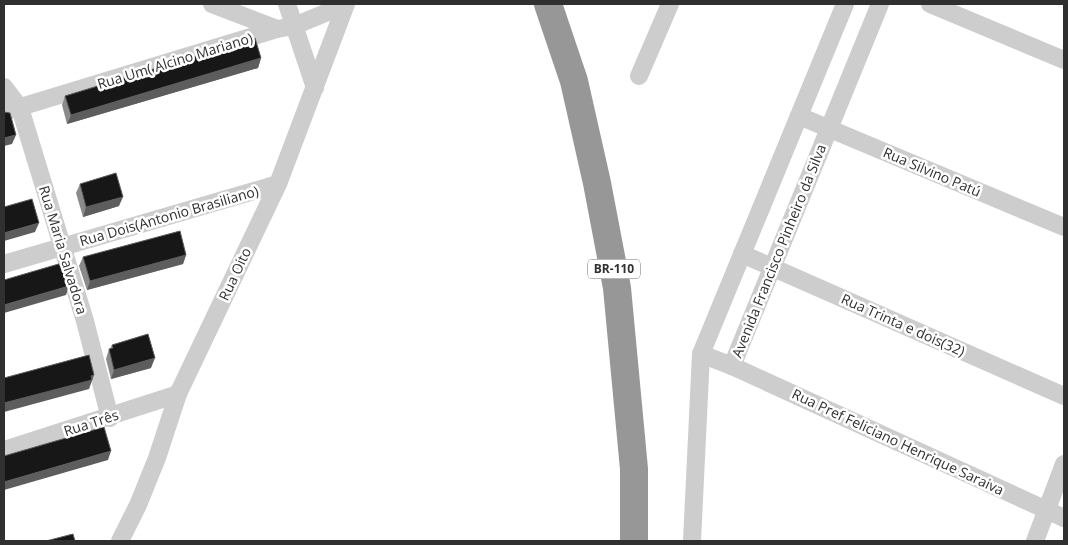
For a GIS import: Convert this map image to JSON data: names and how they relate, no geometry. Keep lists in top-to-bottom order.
{
  "streets": {
    "highway": ["BR-110"],
    "street": [
      "Rua Um( Alcino Mariano)",
      "Rua Silvino Patú",
      "Rua Dois(Antonio Brasiliano)",
      "Rua Maria Salvadora",
      "Avenida Francisco Pinheiro da Silva",
      "Rua Oito",
      "Rua Trinta e dois(32)",
      "Rua Três",
      "Rua Pref Feliciano Henrique Saraiva"
    ]
  },
  "crossings": [
    ["Rua Um( Alcino Mariano)", "Rua Maria Salvadora"],
    ["Rua Um( Alcino Mariano)", "Rua Oito"],
    ["Rua Silvino Patú", "Avenida Francisco Pinheiro da Silva"],
    ["Rua Dois(Antonio Brasiliano)", "Rua Maria Salvadora"],
    ["Rua Dois(Antonio Brasiliano)", "Rua Oito"],
    ["Rua Maria Salvadora", "Rua Três"],
    ["Avenida Francisco Pinheiro da Silva", "Rua Trinta e dois(32)"],
    ["Avenida Francisco Pinheiro da Silva", "Rua Pref Feliciano Henrique Saraiva"],
    ["Rua Oito", "Rua Três"]
  ]
}
